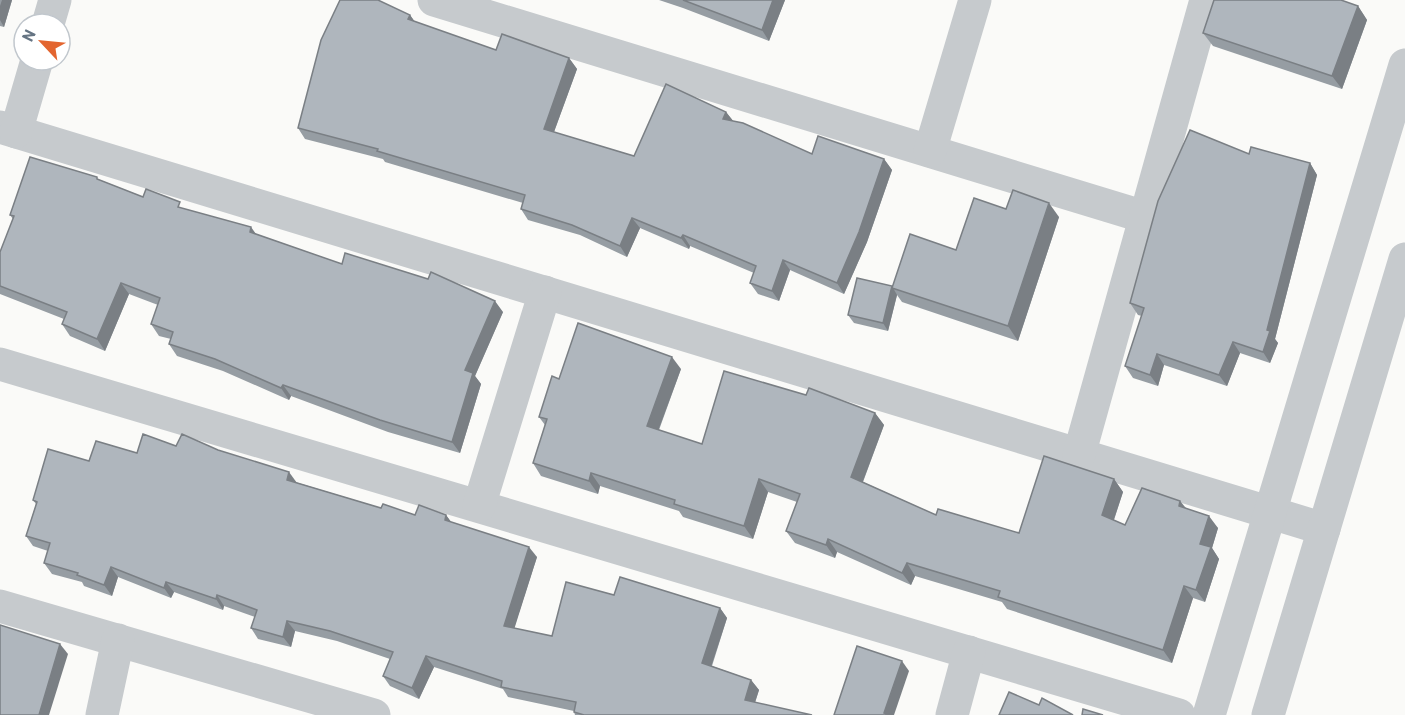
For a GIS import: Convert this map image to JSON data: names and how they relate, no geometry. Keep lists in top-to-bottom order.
{
  "north": "top left"
}
